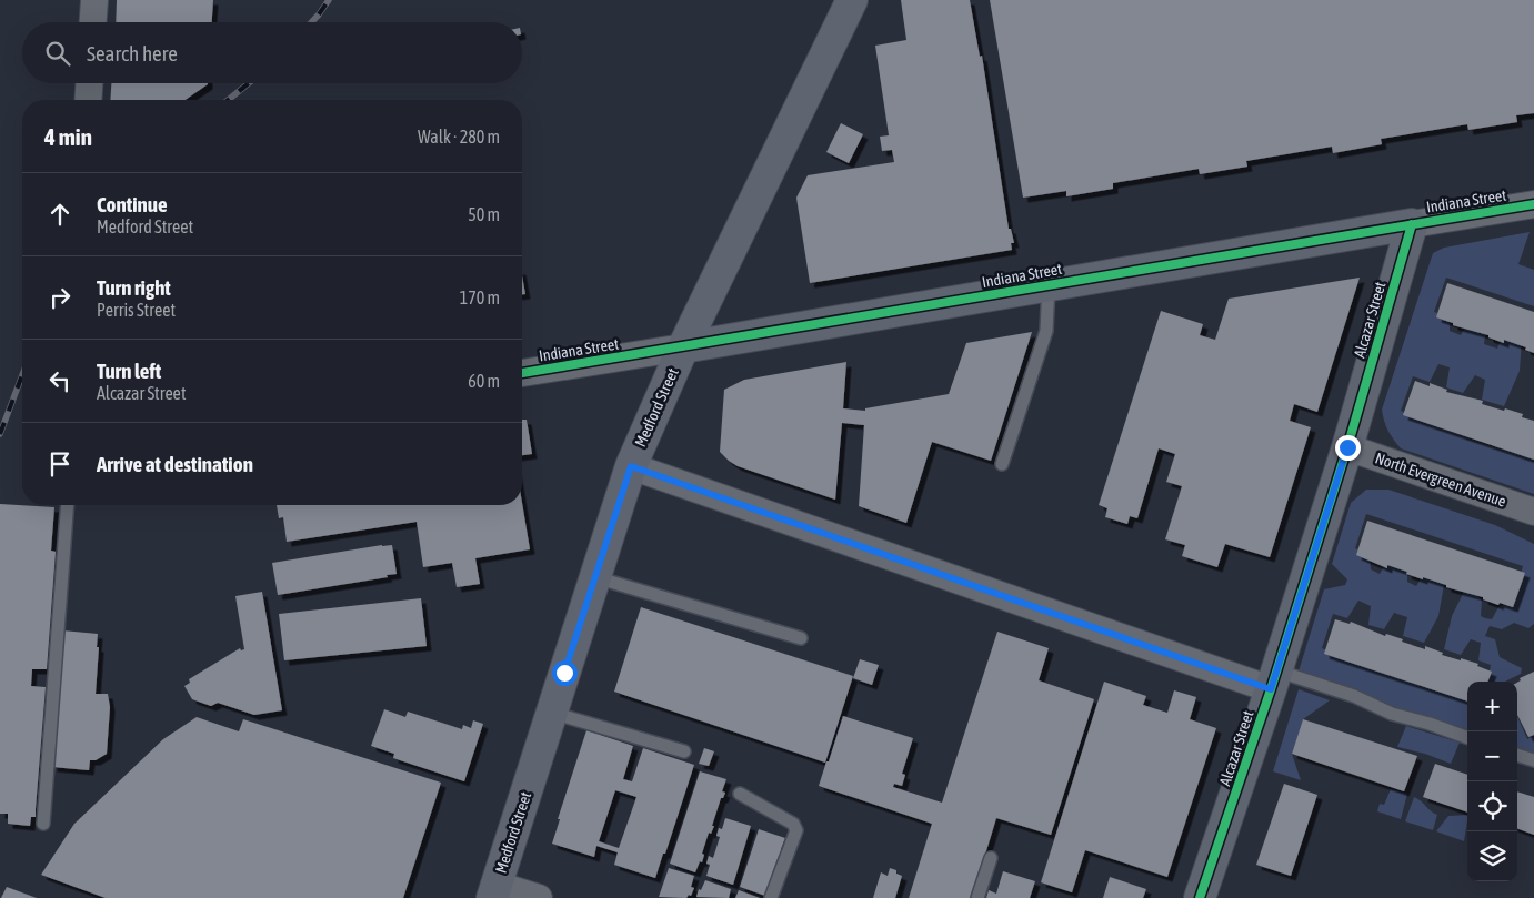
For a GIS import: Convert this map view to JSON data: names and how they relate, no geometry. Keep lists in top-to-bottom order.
{
  "streets": {
    "street": [
      "Indiana Street",
      "Alcazar Street",
      "Medford Street",
      "North Evergreen Avenue"
    ]
  },
  "crossings": [
    ["Indiana Street", "Alcazar Street"],
    ["Indiana Street", "Medford Street"],
    ["Alcazar Street", "North Evergreen Avenue"]
  ],
  "page": {
    "search": "Search here",
    "heading": ["4 min", "Walk · 280 m"],
    "list": [
      ["Continue", "Medford Street", "50 m"],
      ["Turn right", "Perris Street", "170 m"],
      ["Turn left", "Alcazar Street", "60 m"],
      "Arrive at destination"
    ],
    "map_buttons": ["+", "−"]
  }
}
